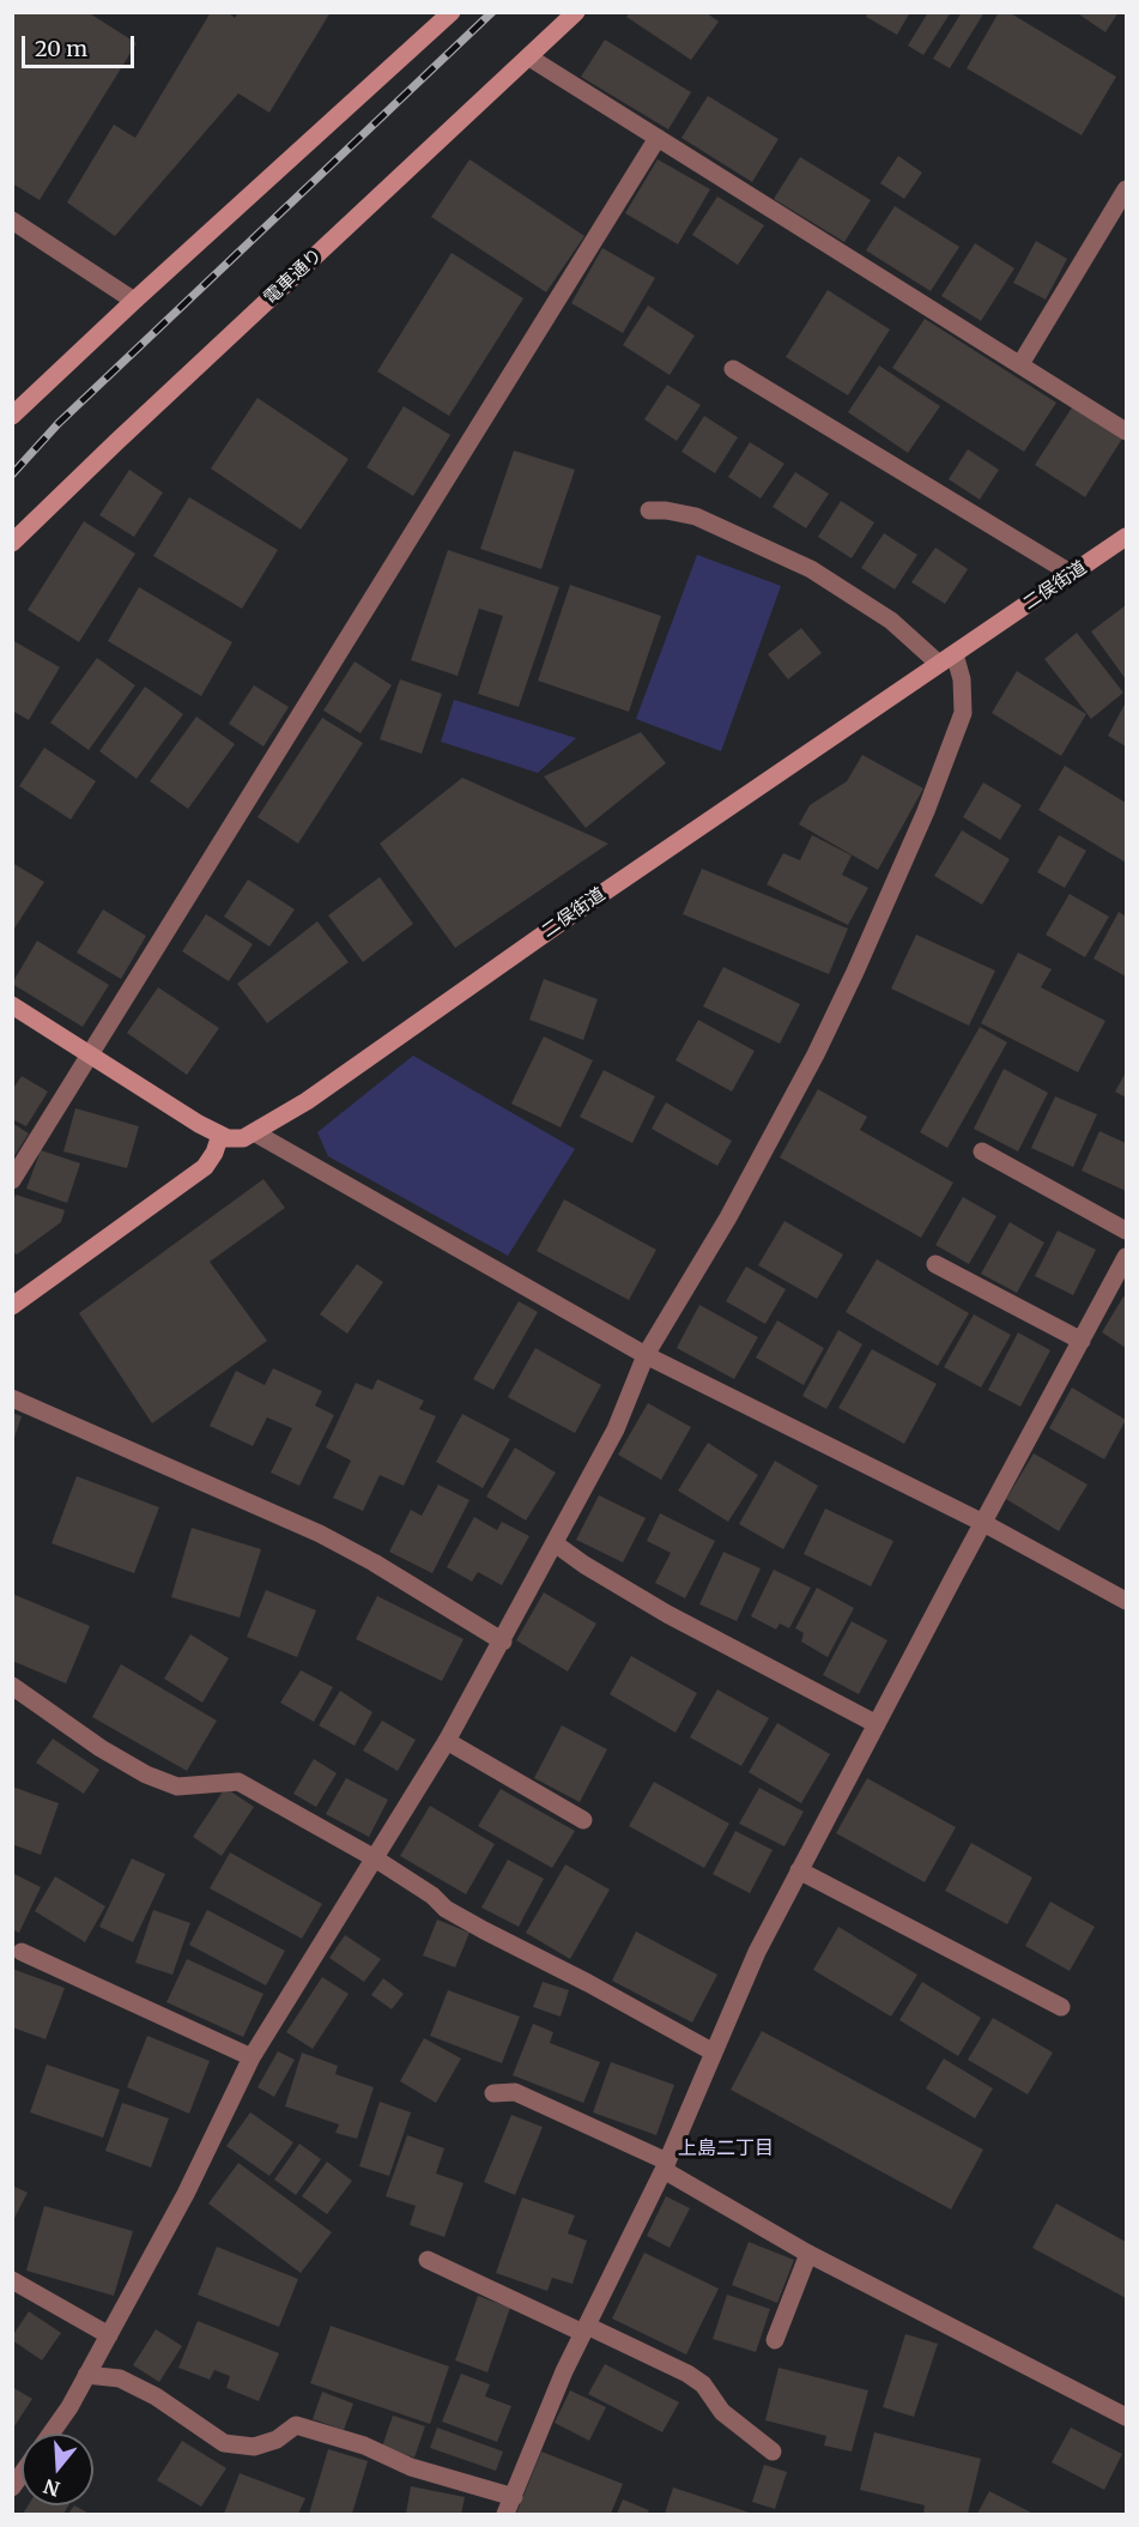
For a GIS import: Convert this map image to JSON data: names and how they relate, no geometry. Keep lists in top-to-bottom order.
{
  "streets": {
    "street": ["電車通り", "二俣街道"]
  },
  "districts": ["上島二丁目"],
  "scale_bar": "20 m",
  "north": "bottom"
}
